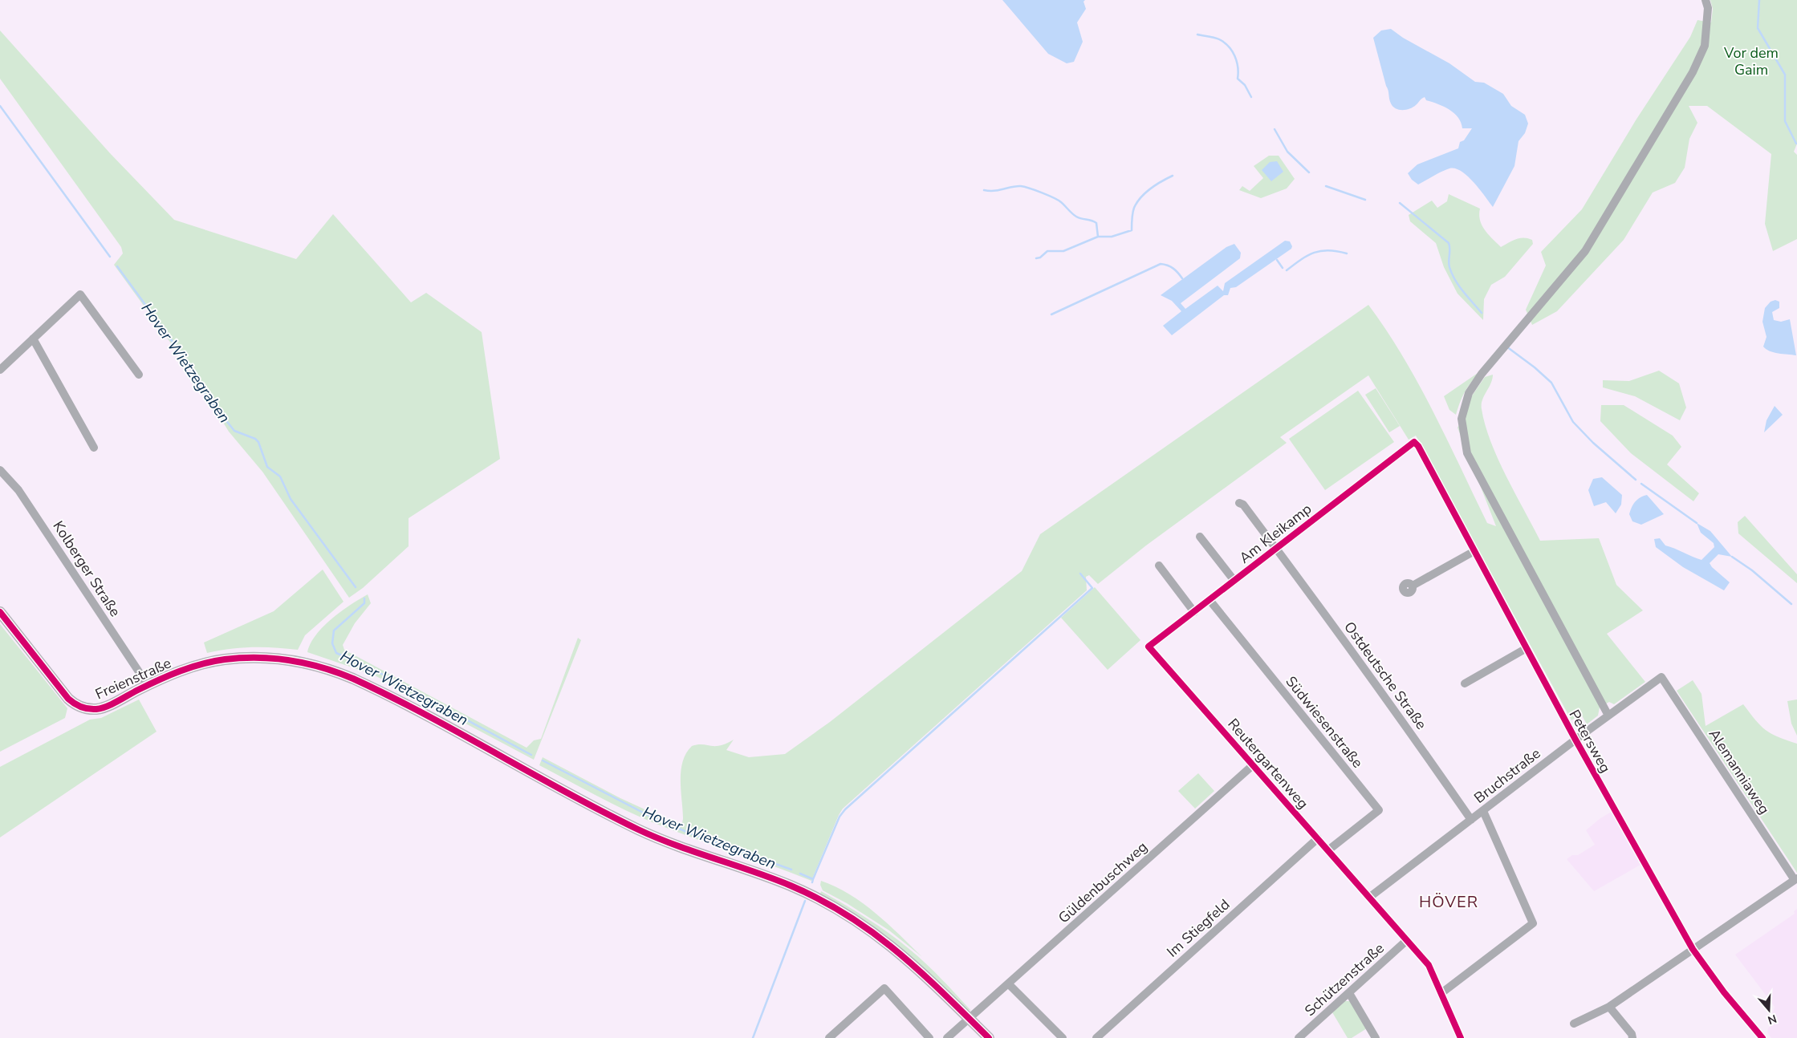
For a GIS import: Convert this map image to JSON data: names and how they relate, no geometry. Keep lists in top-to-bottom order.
{
  "streets": {
    "street": [
      "Am Kleikamp",
      "Kolberger Straße",
      "Ostdeutsche Straße",
      "Freienstraße",
      "Südwiesenstraße",
      "Petersweg",
      "Reutergartenweg",
      "Alemanniaweg",
      "Bruchstraße",
      "Güldenbuschweg",
      "Im Stiegfeld",
      "Schützenstraße"
    ]
  },
  "crossings": [
    ["Am Kleikamp", "Ostdeutsche Straße"],
    ["Am Kleikamp", "Südwiesenstraße"],
    ["Am Kleikamp", "Petersweg"],
    ["Am Kleikamp", "Reutergartenweg"],
    ["Kolberger Straße", "Freienstraße"],
    ["Ostdeutsche Straße", "Bruchstraße"],
    ["Freienstraße", "Güldenbuschweg"],
    ["Südwiesenstraße", "Reutergartenweg"],
    ["Petersweg", "Bruchstraße"],
    ["Reutergartenweg", "Bruchstraße"],
    ["Reutergartenweg", "Güldenbuschweg"],
    ["Reutergartenweg", "Im Stiegfeld"],
    ["Reutergartenweg", "Schützenstraße"],
    ["Alemanniaweg", "Bruchstraße"]
  ],
  "districts": ["HÖVER"],
  "water": ["Hover Wietzegraben"],
  "parks": ["Vor dem Gaim"],
  "north": "bottom"
}
